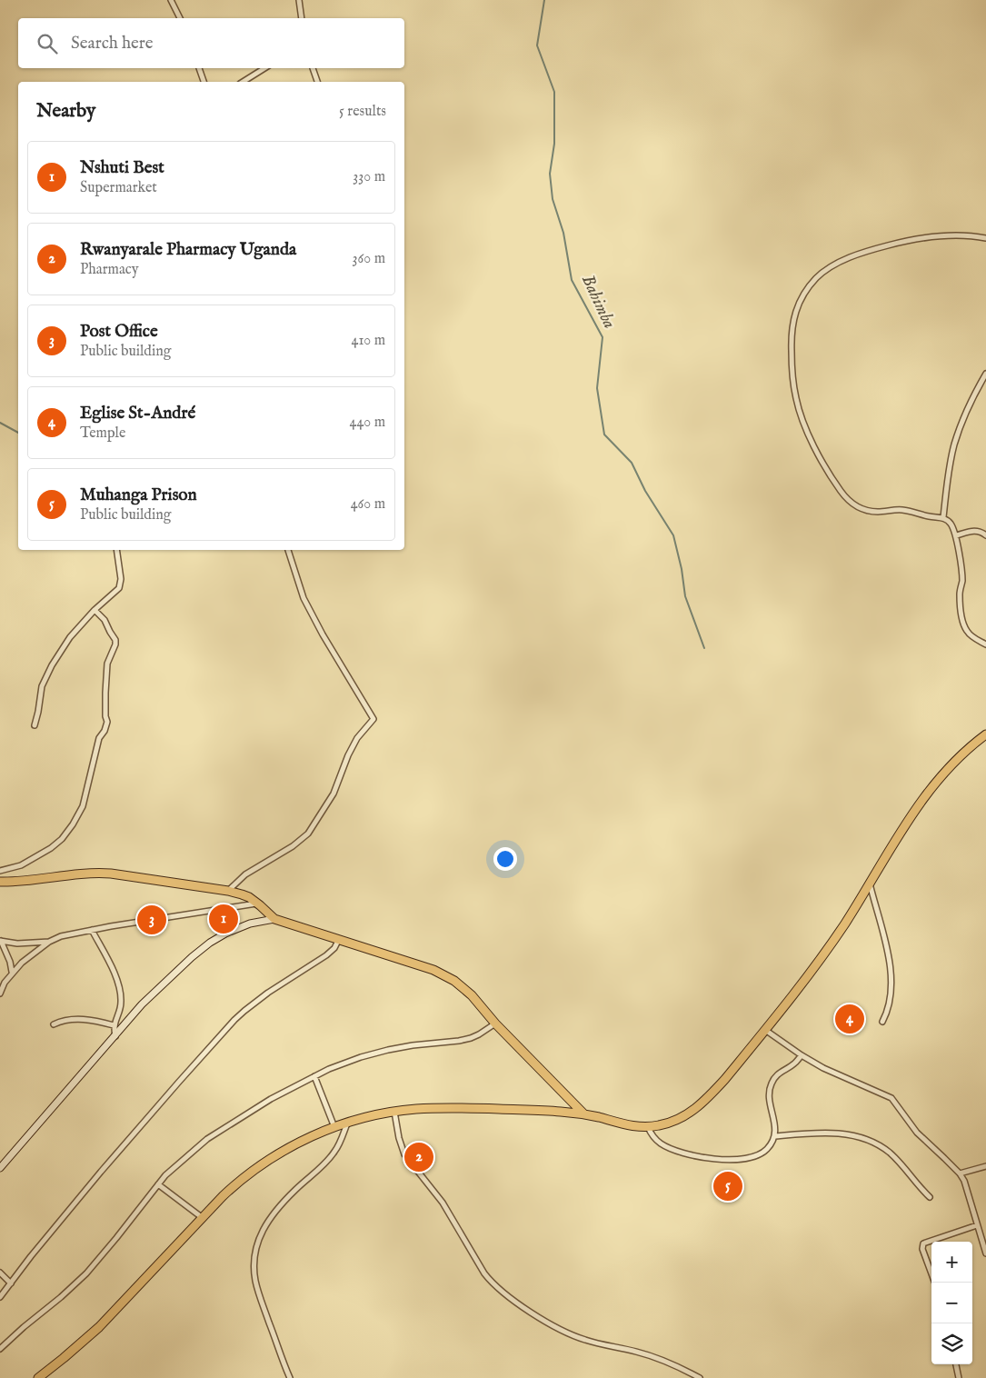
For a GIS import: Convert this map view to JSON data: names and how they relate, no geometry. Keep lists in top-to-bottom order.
{
  "water": ["Bahimba"],
  "page": {
    "search": "Search here",
    "heading": ["Nearby", "5 results"],
    "list": [
      {
        "mark": "1",
        "name": "Nshuti Best",
        "note": "Supermarket",
        "value": "330 m"
      },
      {
        "mark": "2",
        "name": "Rwanyarale Pharmacy Uganda",
        "note": "Pharmacy",
        "value": "360 m"
      },
      {
        "mark": "3",
        "name": "Post Office",
        "note": "Public building",
        "value": "410 m"
      },
      {
        "mark": "4",
        "name": "Eglise St-André",
        "note": "Temple",
        "value": "440 m"
      },
      {
        "mark": "5",
        "name": "Muhanga Prison",
        "note": "Public building",
        "value": "460 m"
      }
    ],
    "pins": [
      "1",
      "3",
      "4",
      "2",
      "5"
    ],
    "map_buttons": ["+", "−"]
  }
}
